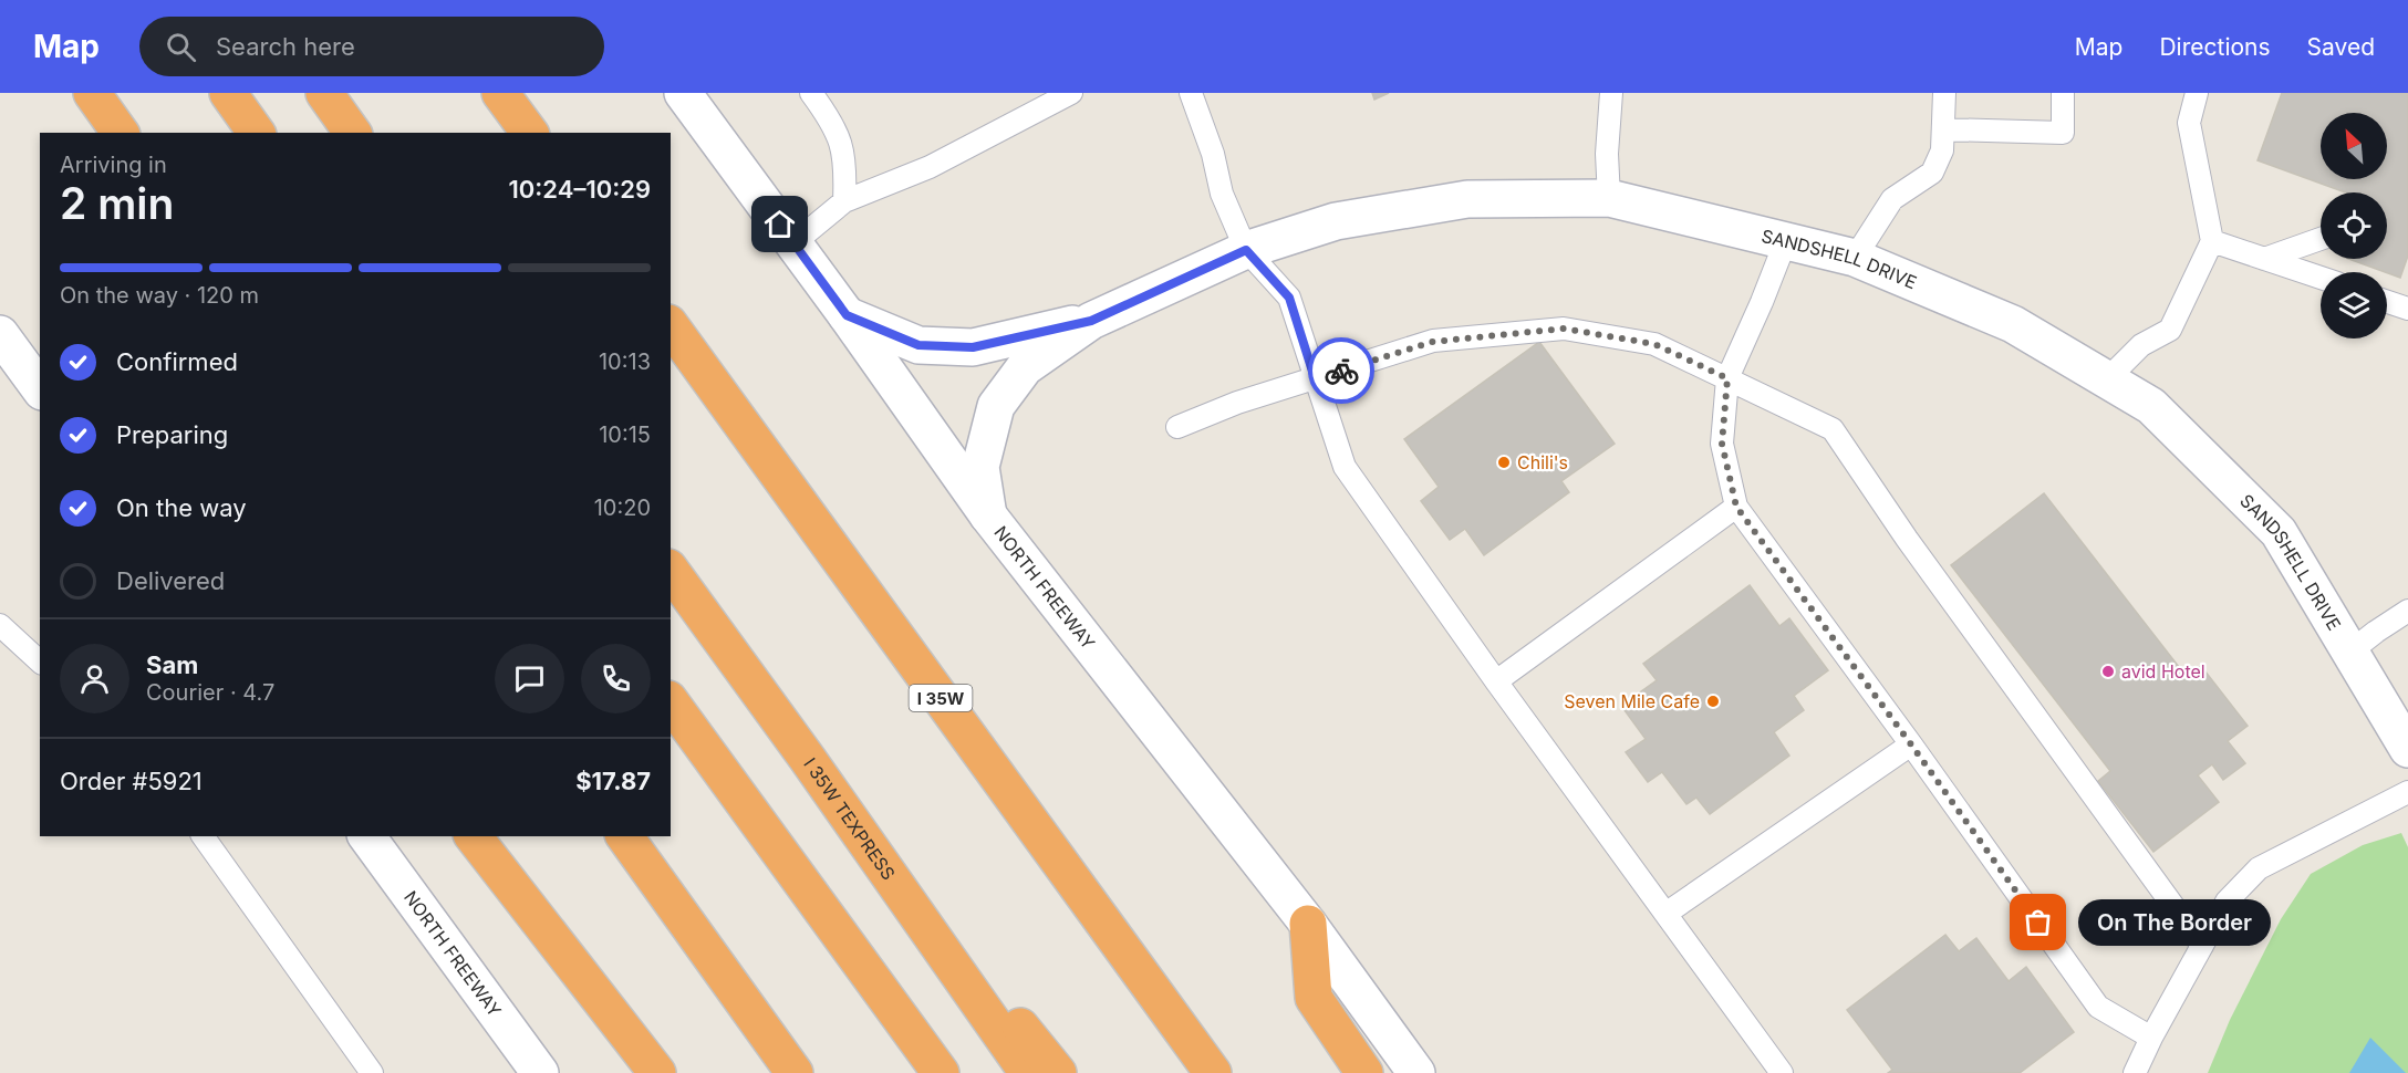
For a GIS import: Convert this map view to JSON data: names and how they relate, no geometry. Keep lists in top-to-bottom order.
{
  "streets": {
    "highway": ["I 35W", "I 35W TEXPRESS"],
    "street": ["SANDSHELL DRIVE", "NORTH FREEWAY"]
  },
  "crossings": [
    ["SANDSHELL DRIVE", "NORTH FREEWAY"]
  ],
  "places": [
    "Chili's",
    "avid Hotel",
    "Seven Mile Cafe",
    "On The Border"
  ],
  "north": "top left",
  "page": {
    "header": "Map",
    "search": "Search here",
    "nav": ["Map", "Directions", "Saved"],
    "heading": ["2 min", "Arriving in", "10:24–10:29"],
    "panel": [
      "Sam",
      "Courier · 4.7",
      "Order #5921",
      "$17.87"
    ],
    "bar": "On the way · 120 m",
    "list": [
      ["Confirmed", "10:13"],
      ["Preparing", "10:15"],
      ["On the way", "10:20"],
      "Delivered"
    ],
    "bubble": "On The Border"
  }
}
